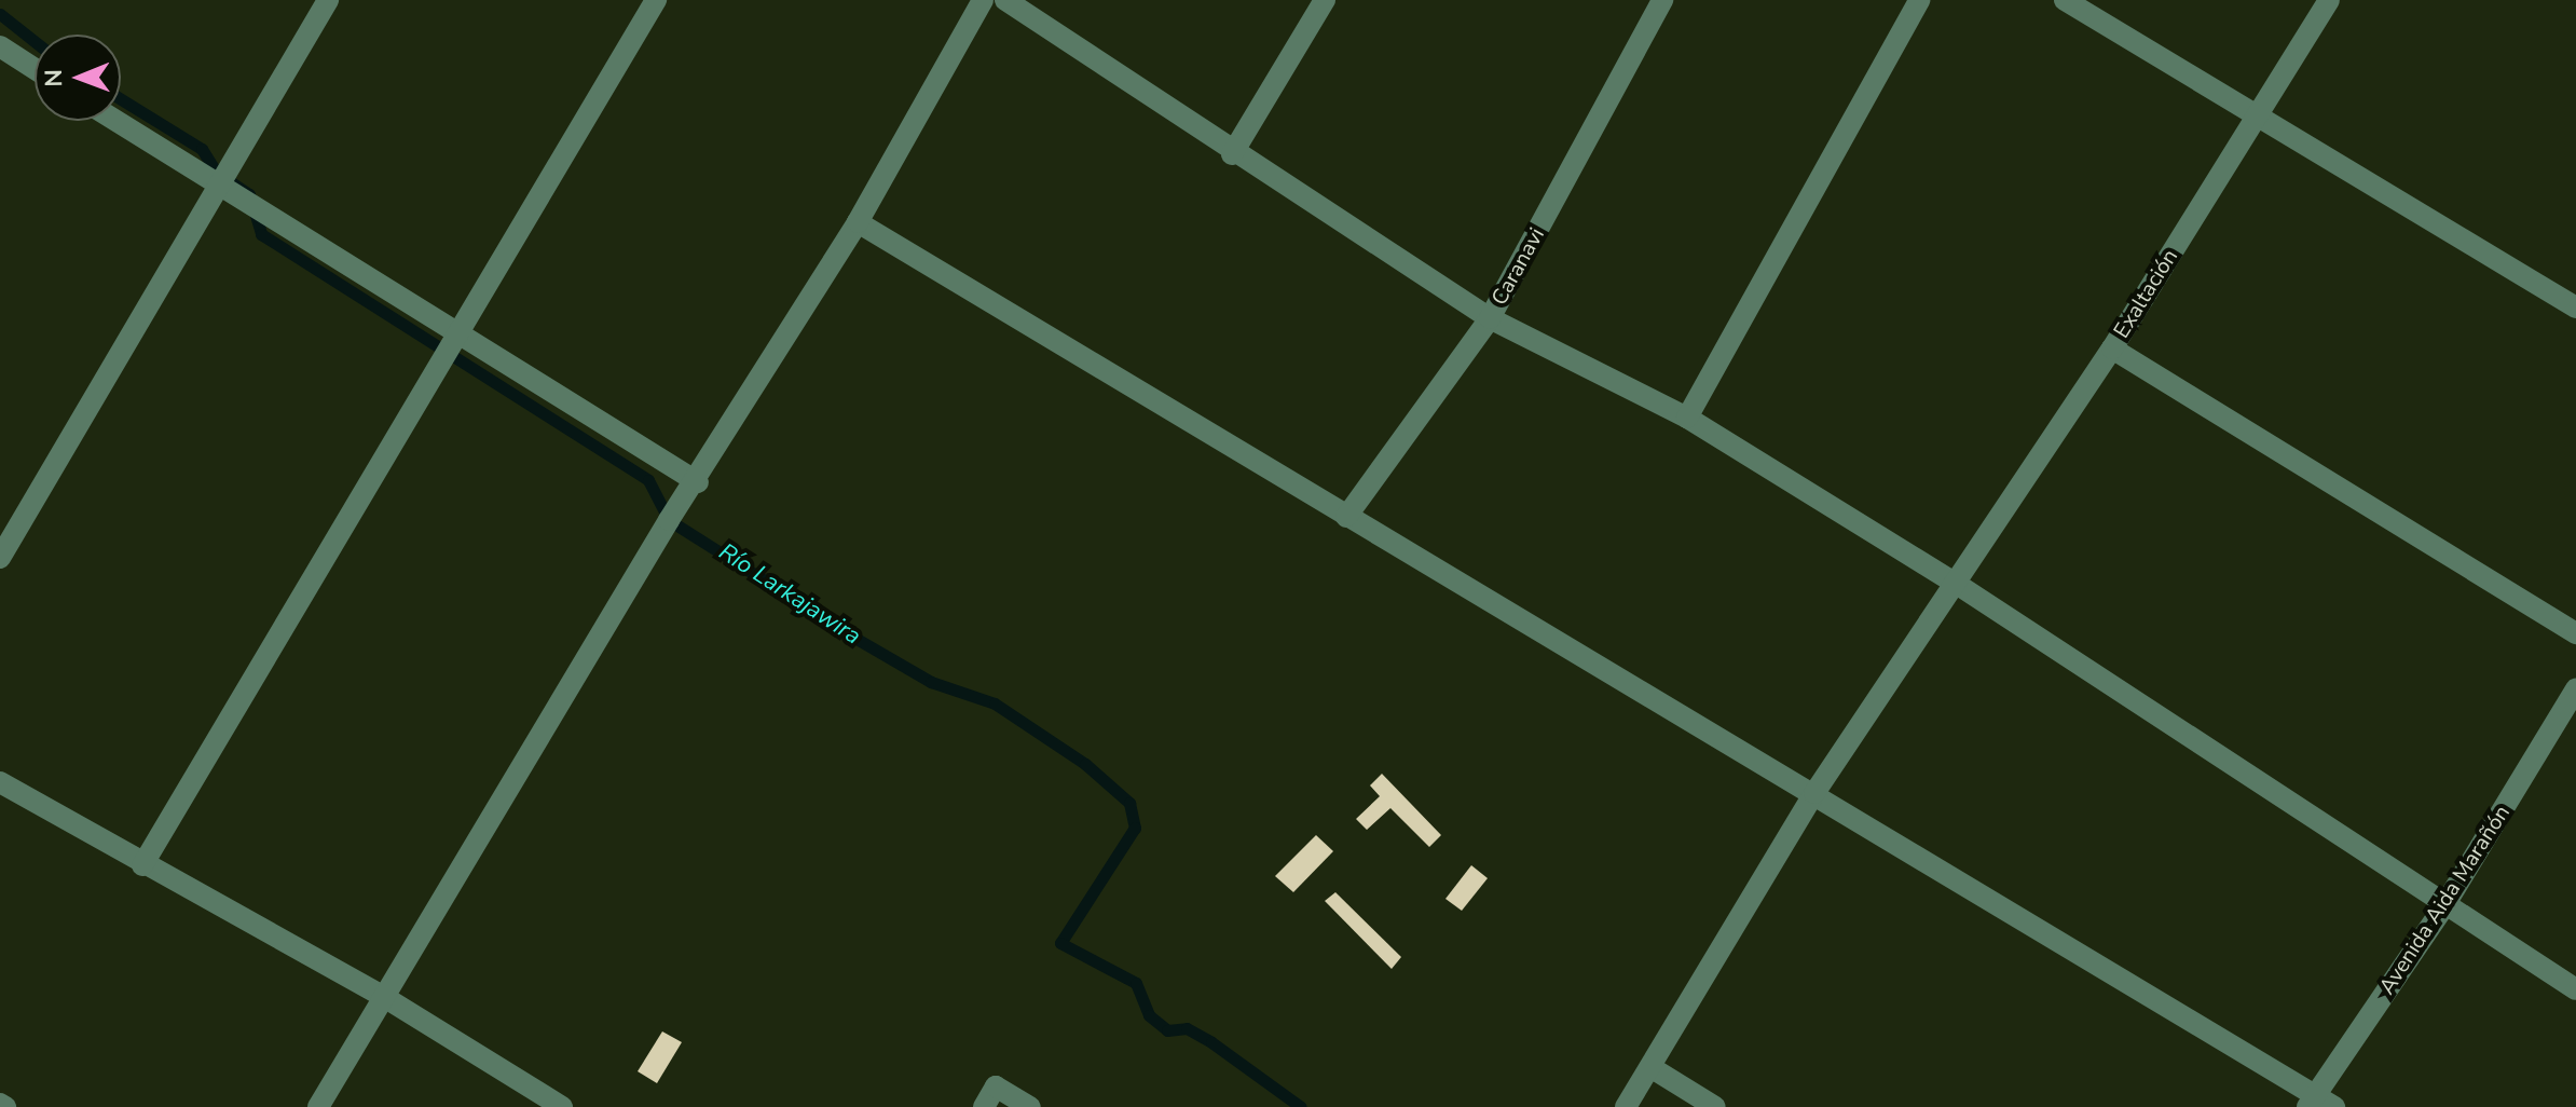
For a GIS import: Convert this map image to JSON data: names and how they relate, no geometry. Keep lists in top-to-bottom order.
{
  "streets": {
    "street": ["Caranavi", "Exaltación", "Avenida Aida Marañón"]
  },
  "water": ["Río Larkajawira"],
  "north": "left"
}
